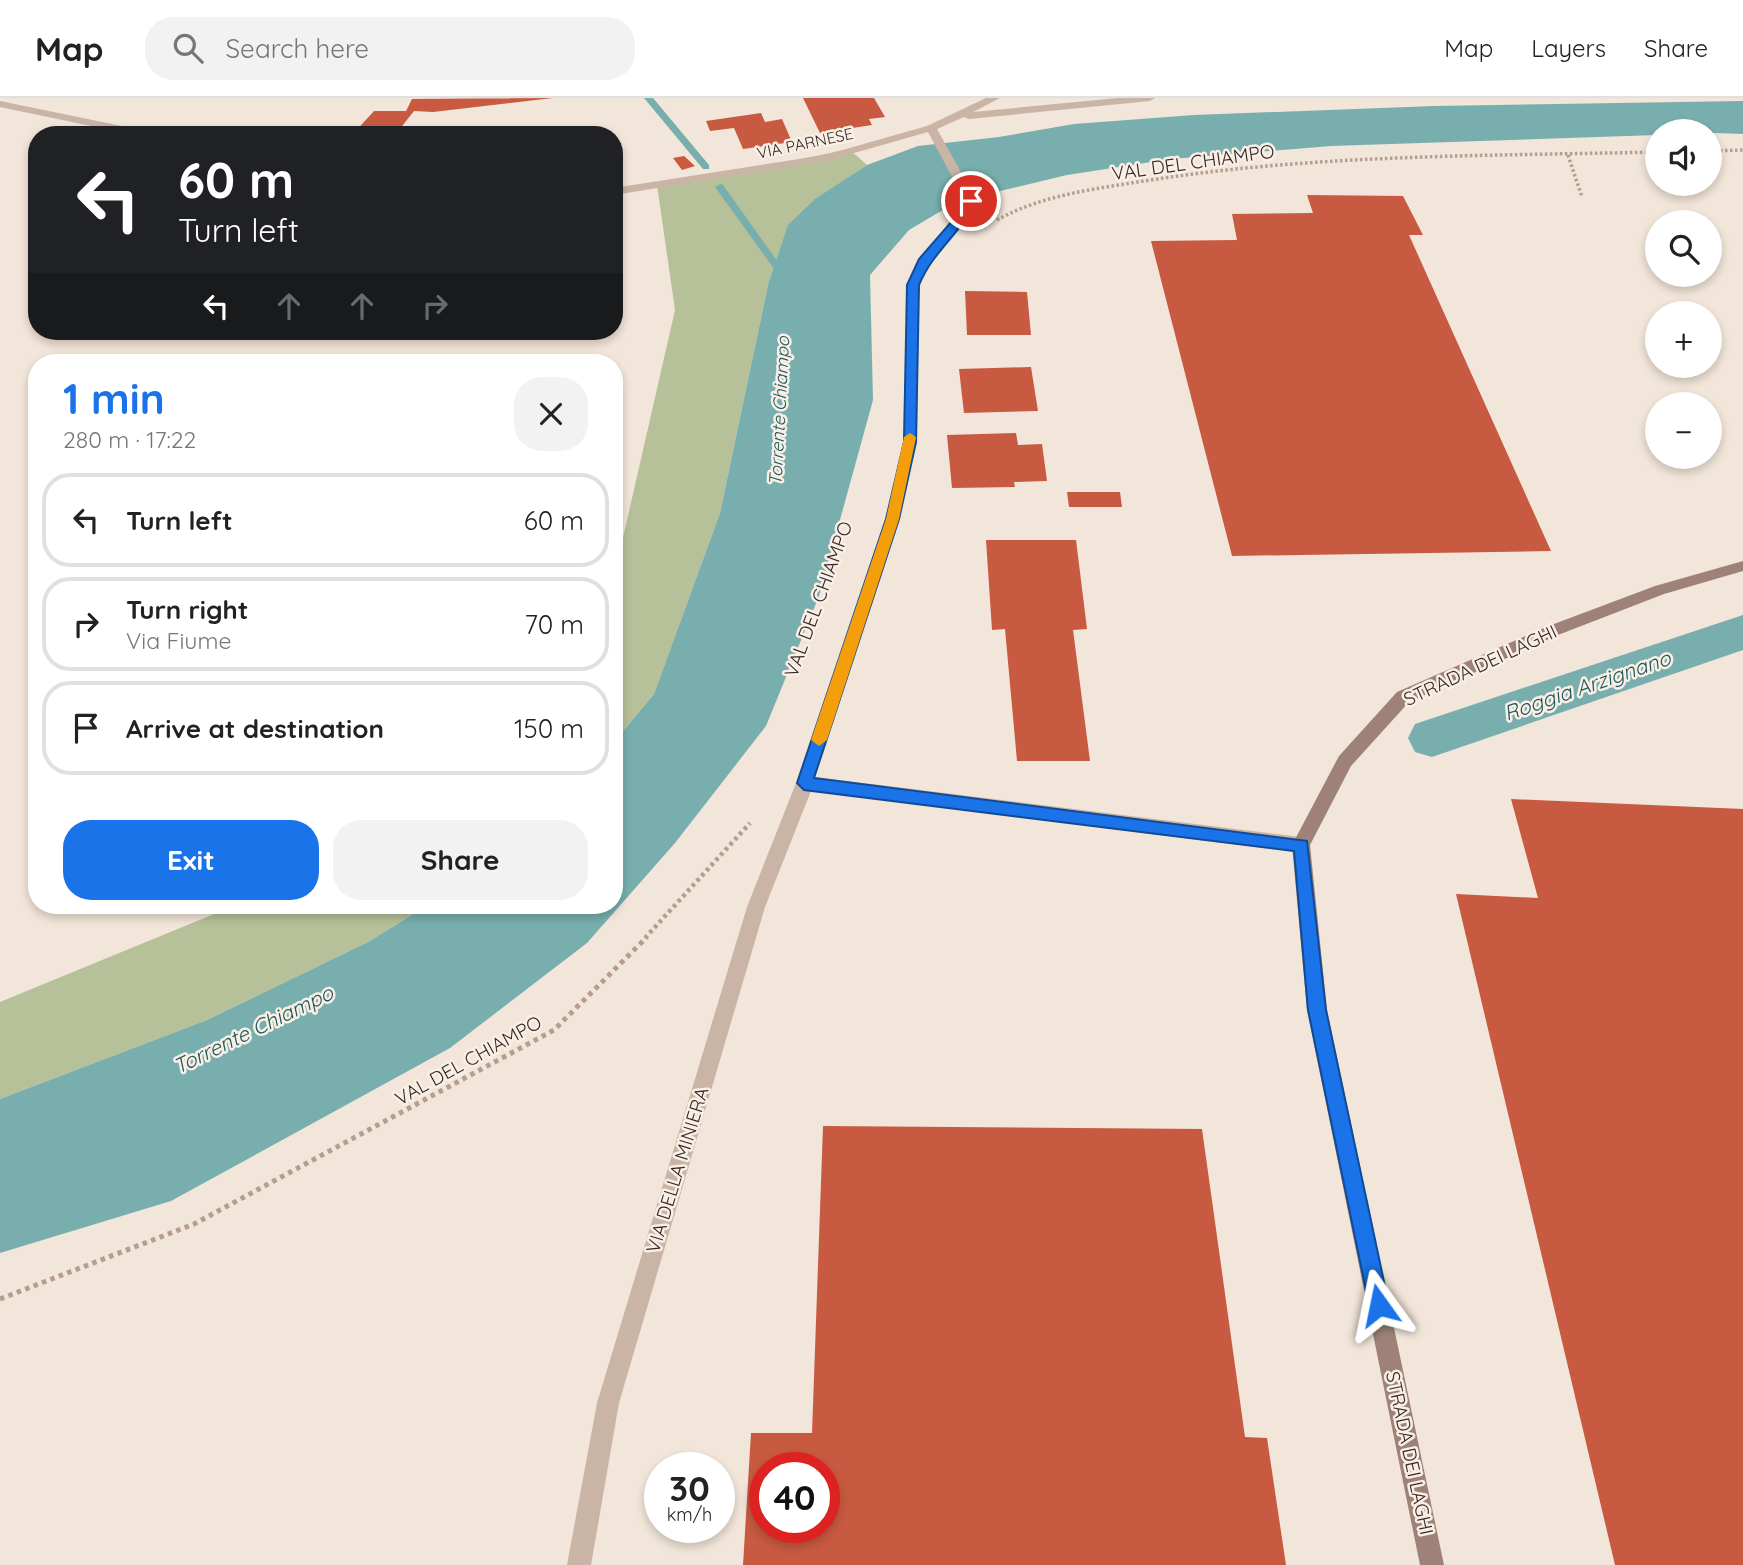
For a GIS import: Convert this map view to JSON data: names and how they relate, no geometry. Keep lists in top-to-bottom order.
{
  "streets": {
    "street": ["VIA PARNESE", "STRADA DEI LAGHI", "VIA DELLA MINIERA"],
    "path": ["VAL DEL CHIAMPO"]
  },
  "crossings": [
    ["VIA PARNESE", "VIA DELLA MINIERA"]
  ],
  "water": ["Torrente Chiampo", "Roggia Arzignano"],
  "page": {
    "header": "Map",
    "search": "Search here",
    "nav": ["Map", "Layers", "Share"],
    "map_buttons": ["+", "−"],
    "turn": ["60 m", "Turn left"],
    "heading": ["1 min", "280 m · 17:22"],
    "list": [
      {
        "name": "Turn left",
        "value": "60 m"
      },
      {
        "name": "Turn right",
        "note": "Via Fiume",
        "value": "70 m"
      },
      {
        "name": "Arrive at destination",
        "value": "150 m"
      }
    ],
    "buttons": ["Exit", "Share"],
    "speed": "30 km/h",
    "limit": "40"
  }
}
